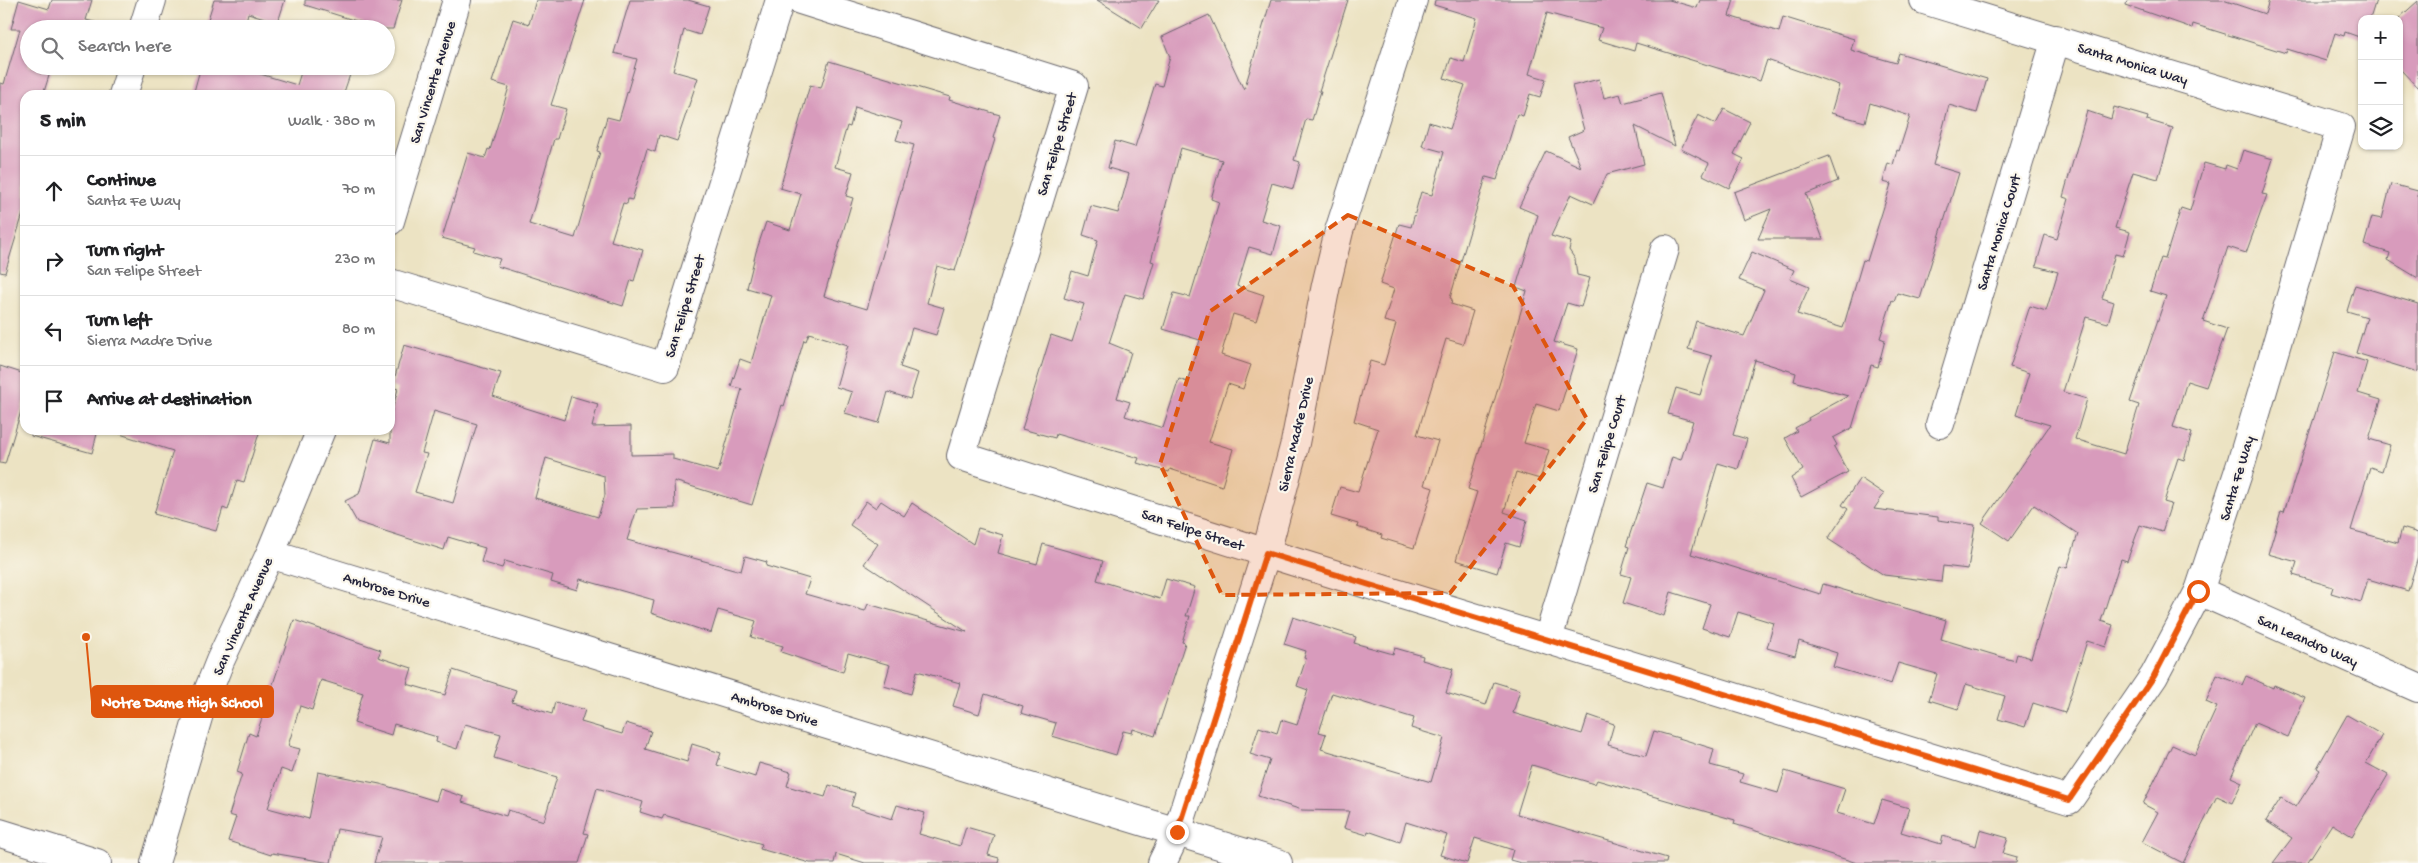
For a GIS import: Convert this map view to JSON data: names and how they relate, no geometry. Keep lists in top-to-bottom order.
{
  "streets": {
    "street": [
      "Santa Monica Way",
      "San Vincente Avenue",
      "San Felipe Street",
      "Santa Monica Court",
      "Sierra Madre Drive",
      "San Felipe Court",
      "Santa Fe Way",
      "Ambrose Drive",
      "San Leandro Way"
    ]
  },
  "crossings": [
    ["Santa Monica Way", "Santa Monica Court"],
    ["Santa Monica Way", "Santa Fe Way"],
    ["San Vincente Avenue", "Ambrose Drive"],
    ["San Felipe Street", "Sierra Madre Drive"],
    ["San Felipe Street", "San Felipe Court"],
    ["San Felipe Street", "Santa Fe Way"],
    ["Sierra Madre Drive", "Ambrose Drive"],
    ["Santa Fe Way", "San Leandro Way"]
  ],
  "places": ["Notre Dame High School"],
  "page": {
    "map_buttons": ["+", "−"],
    "search": "Search here",
    "heading": ["5 min", "Walk · 380 m"],
    "list": [
      ["Continue", "Santa Fe Way", "70 m"],
      ["Turn right", "San Felipe Street", "230 m"],
      ["Turn left", "Sierra Madre Drive", "80 m"],
      "Arrive at destination"
    ]
  }
}
